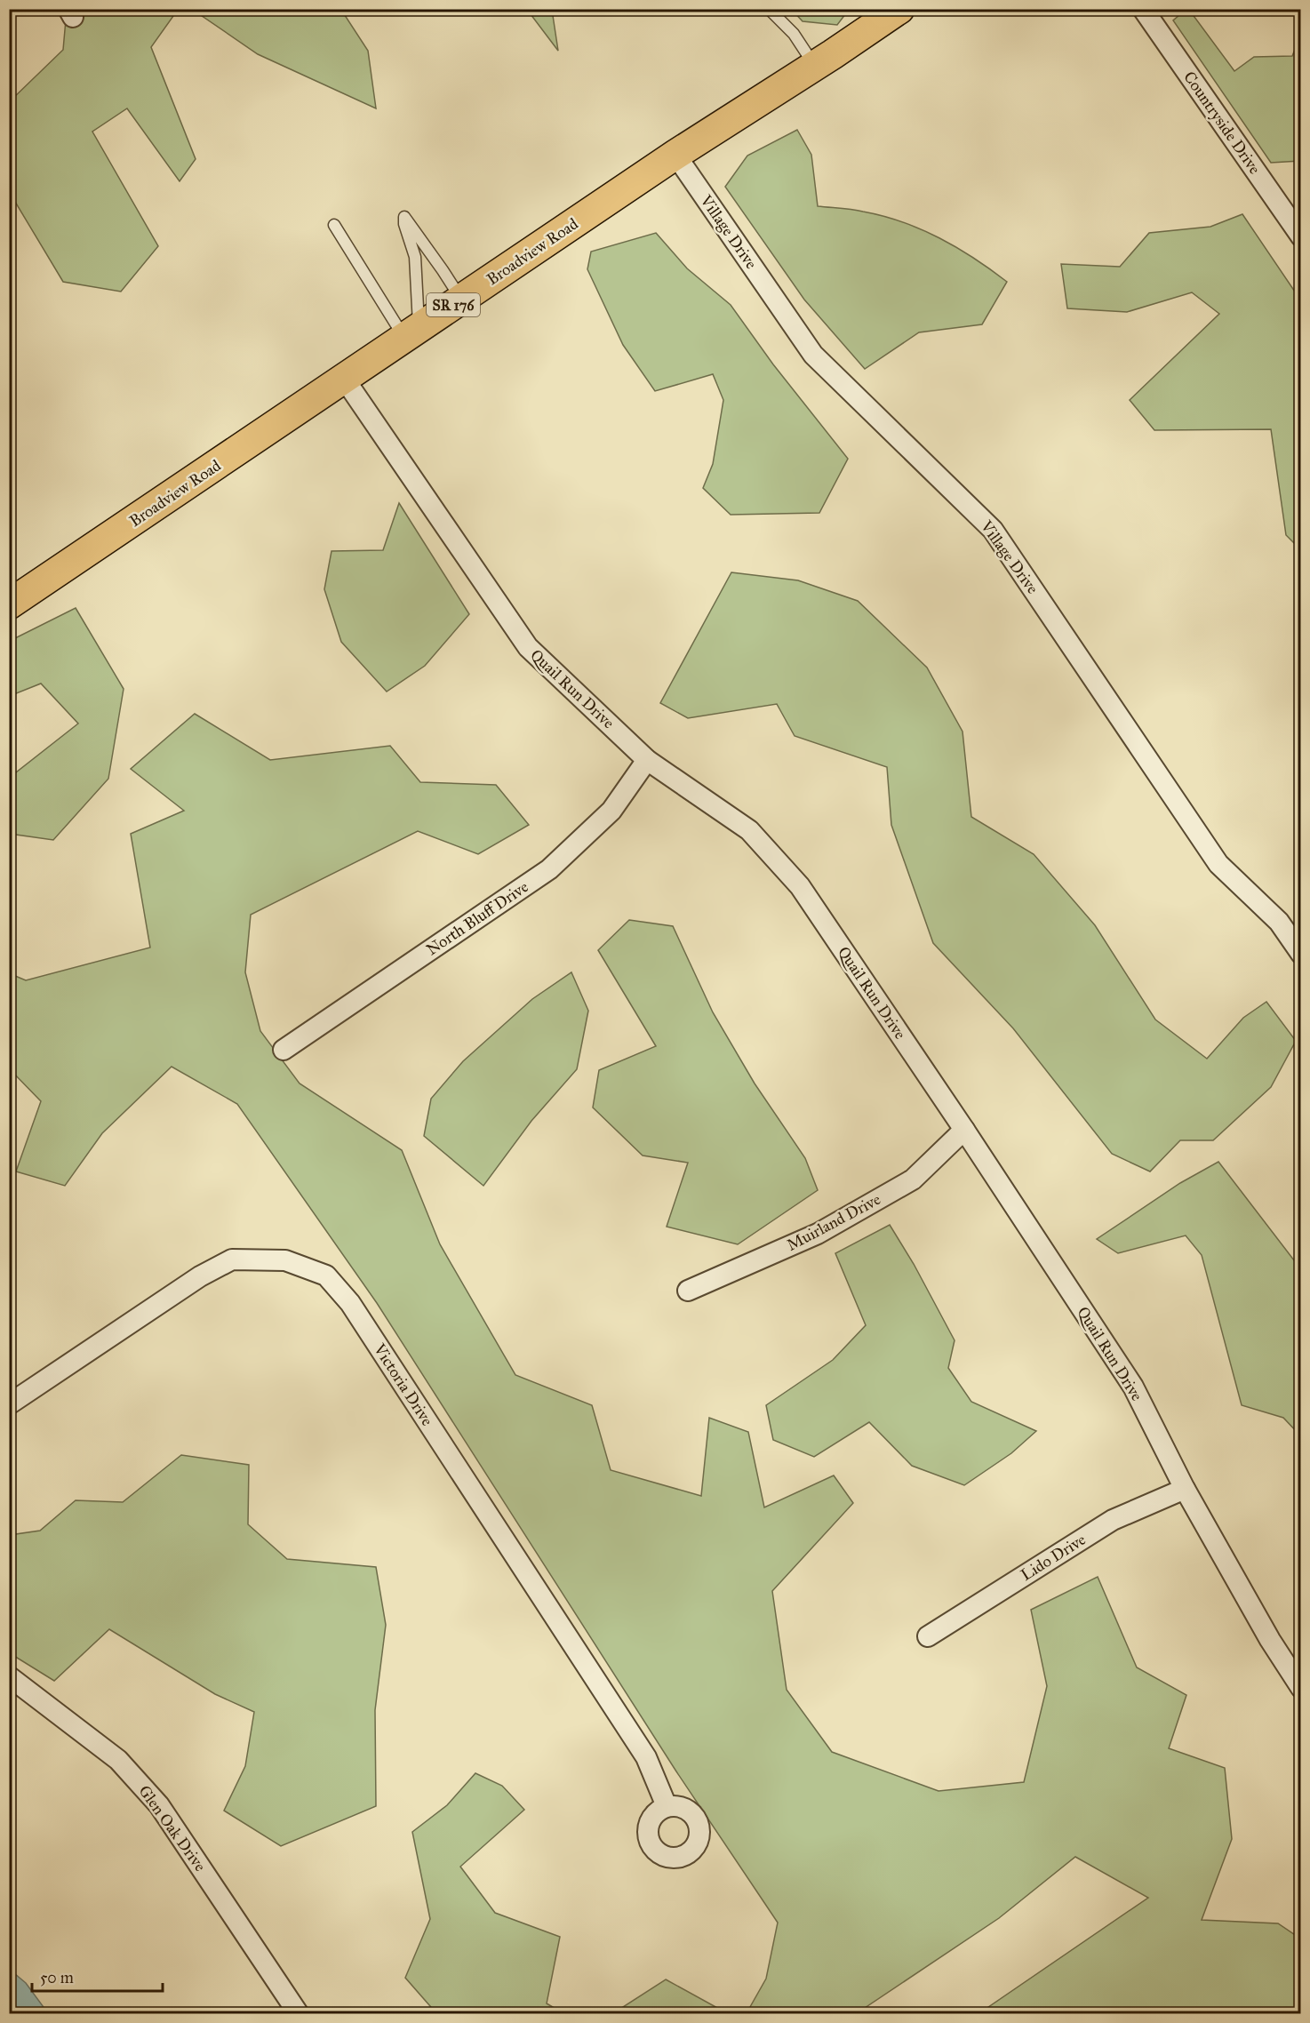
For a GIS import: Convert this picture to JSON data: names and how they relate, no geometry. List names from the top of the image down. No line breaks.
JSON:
{"streets":{"main road":["Broadview Road","SR 176"],"street":["Countryside Drive","Village Drive","Quail Run Drive","North Bluff Drive","Muirland Drive","Victoria Drive","Lido Drive","Glen Oak Drive"]},"crossings":[["Village Drive","Broadview Road"],["Broadview Road","Quail Run Drive"],["Quail Run Drive","North Bluff Drive"],["Quail Run Drive","Muirland Drive"],["Quail Run Drive","Lido Drive"]],"scale_bar":"50 m"}
